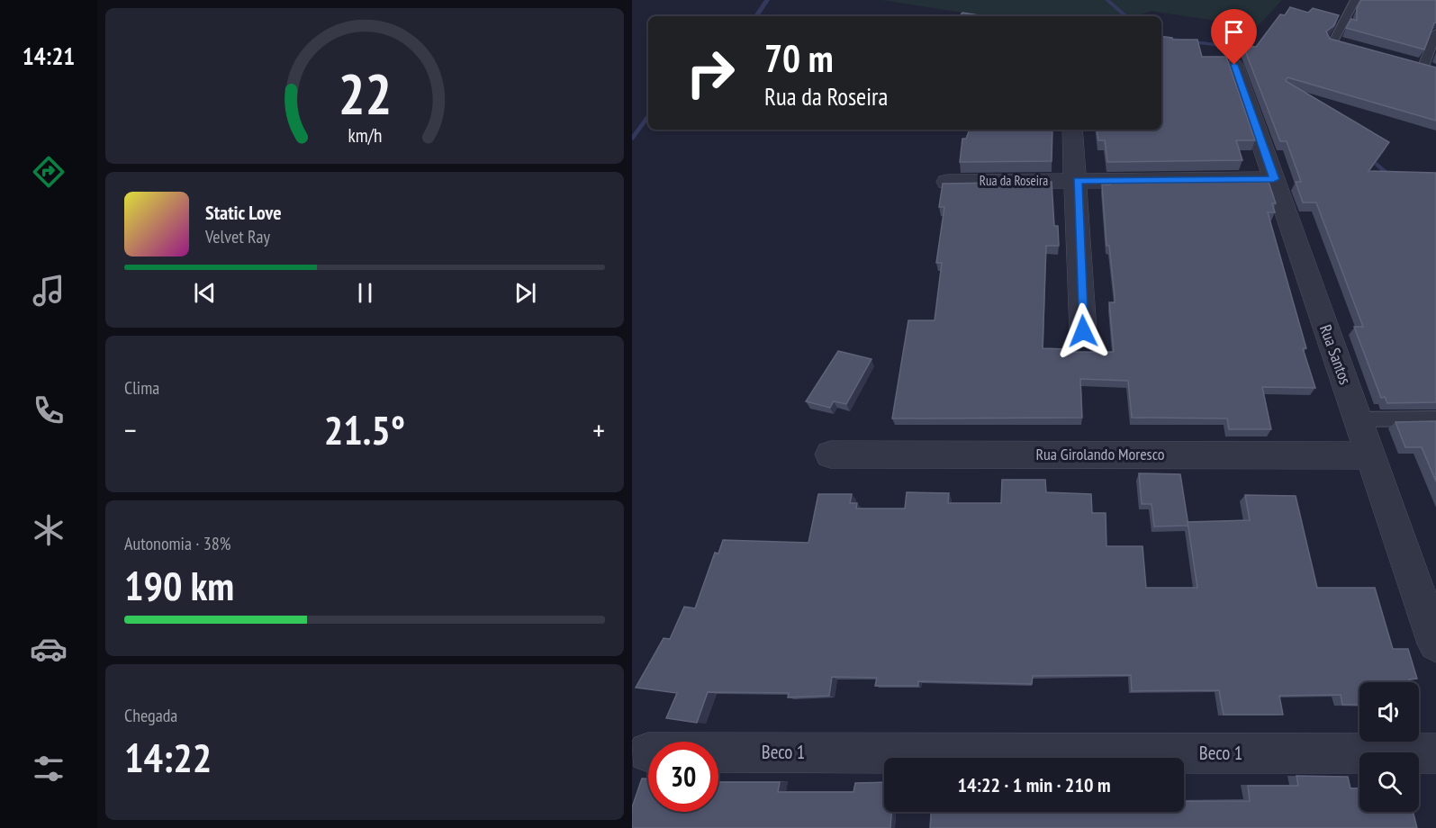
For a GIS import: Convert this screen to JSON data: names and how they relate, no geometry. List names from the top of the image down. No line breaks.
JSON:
{"streets":{"street":["Rua da Roseira","Rua Santos","Rua Girolando Moresco","Beco 1"]},"crossings":[["Rua da Roseira","Rua Santos"],["Rua Santos","Rua Girolando Moresco"]],"page":{"tabs":"14:21","turn":["70 m","Rua da Roseira"],"song":["Static Love","Velvet Ray"],"tile":["Clima",["Autonomia · 38%","190 km"],["Chegada","14:22"]],"heat":["−","21.5°","+"],"limit":"30","trip":"14:22 · 1 min · 210 m","gauge":["22","km/h"]}}
